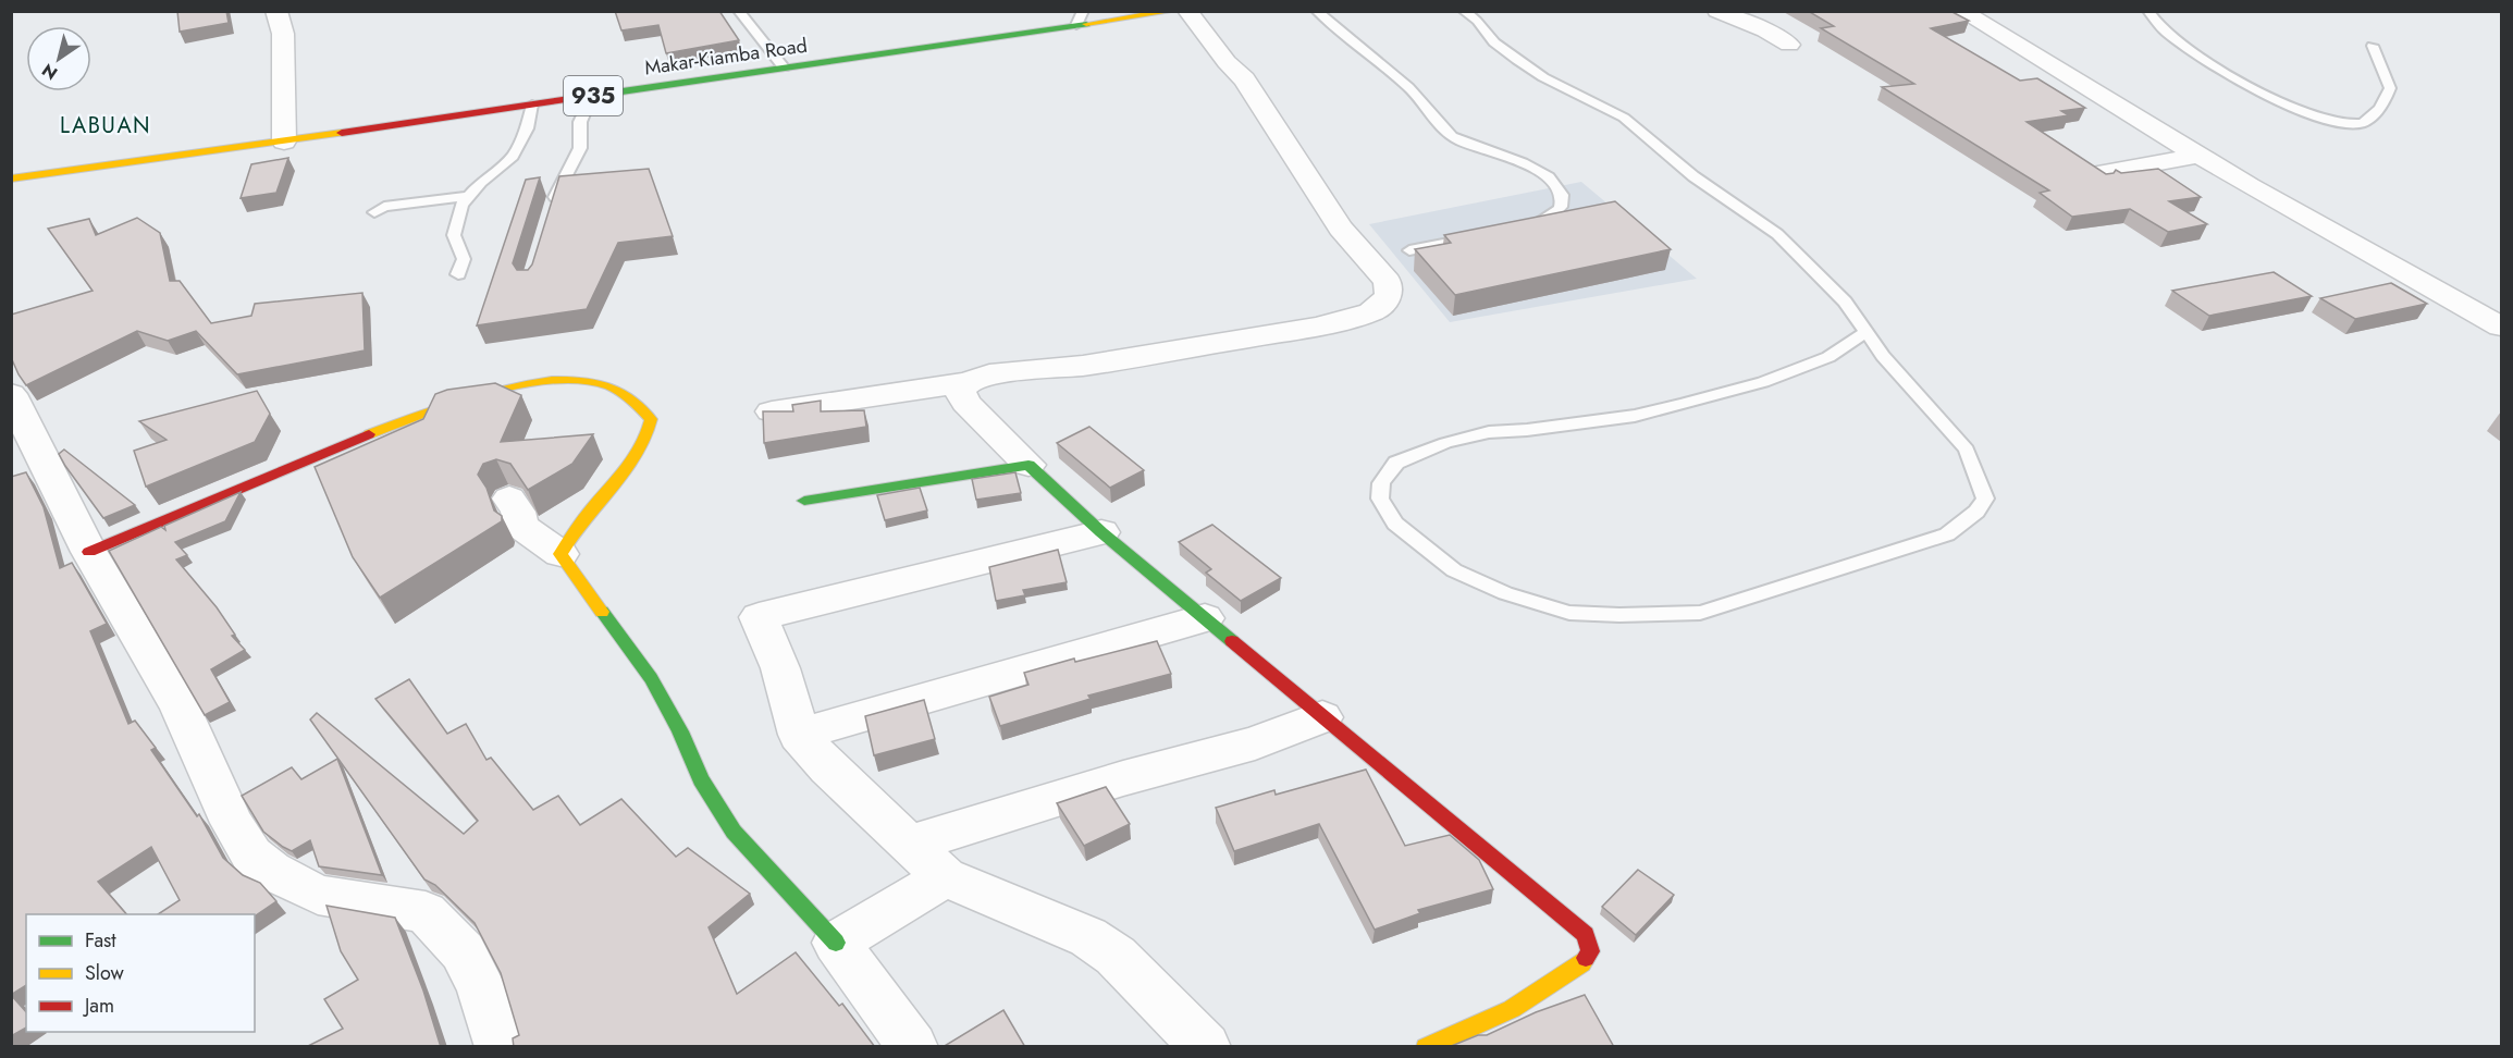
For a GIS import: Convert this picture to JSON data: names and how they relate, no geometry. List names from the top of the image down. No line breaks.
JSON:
{"streets":{"street":["Makar-Kiamba Road","935"]},"districts":["LABUAN"],"legend":["Fast","Slow","Jam"],"north":"bottom left"}
